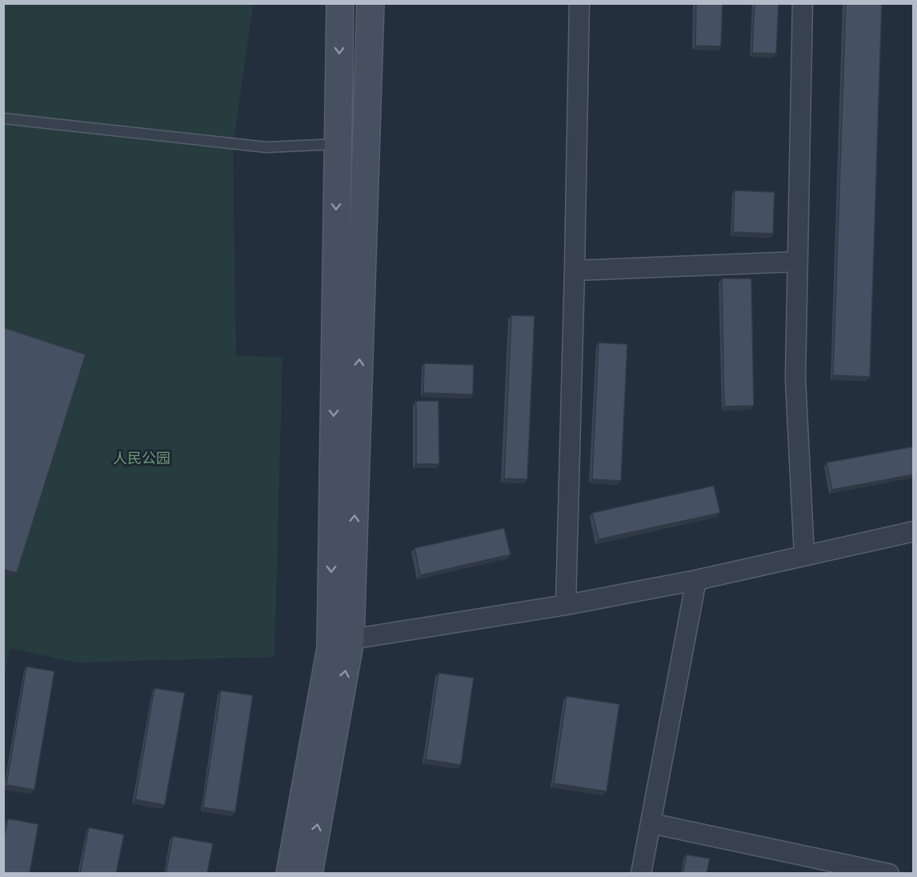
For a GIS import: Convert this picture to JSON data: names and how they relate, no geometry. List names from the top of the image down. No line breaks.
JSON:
{"parks":["人民公园"]}
